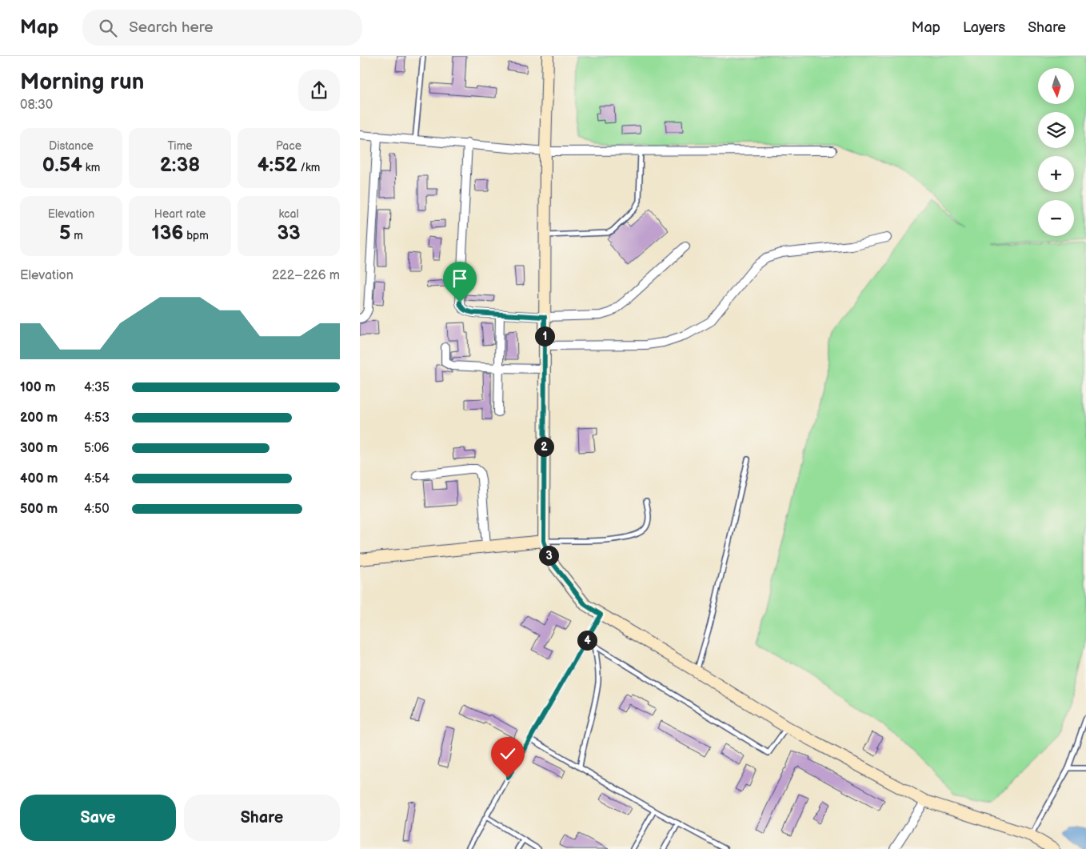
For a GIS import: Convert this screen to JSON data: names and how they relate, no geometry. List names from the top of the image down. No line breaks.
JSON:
{"north":"bottom","page":{"header":"Map","search":"Search here","nav":["Map","Layers","Share"],"heading":["Morning run","08:30"],"map_buttons":["+","−"],"stats":[["Distance","0.54 km"],["Time","2:38"],["Pace","4:52 /km"],["Elevation","5 m"],["Heart rate","136 bpm"],["kcal","33"]],"chart":["Elevation","222–226 m"],"pins":["1","2","3","4"],"list":[{"name":"100 m","note":"4:35"},{"name":"200 m","note":"4:53"},{"name":"300 m","note":"5:06"},{"name":"400 m","note":"4:54"},{"name":"500 m","note":"4:50"}],"buttons":["Save","Share"]}}
